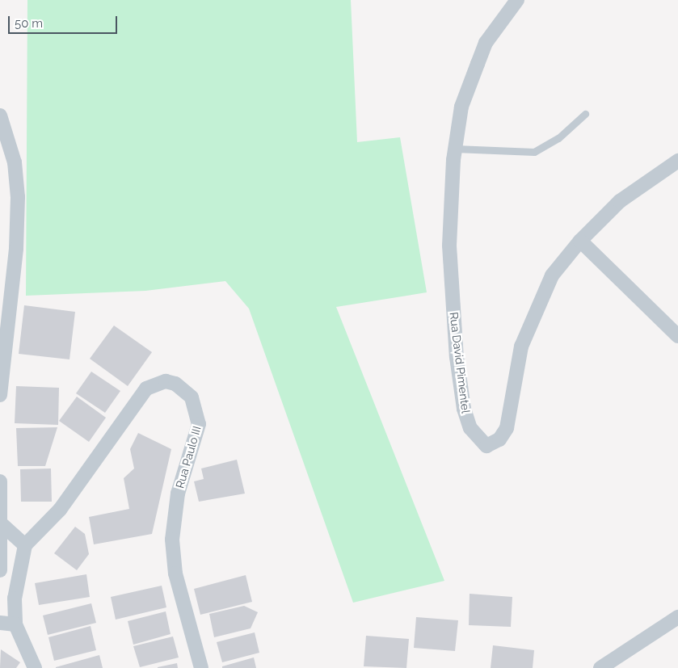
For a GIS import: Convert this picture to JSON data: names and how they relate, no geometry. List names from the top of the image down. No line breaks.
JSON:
{"streets":{"street":["Rua David Pimentel","Rua Paulo III"]},"scale_bar":"50 m"}
